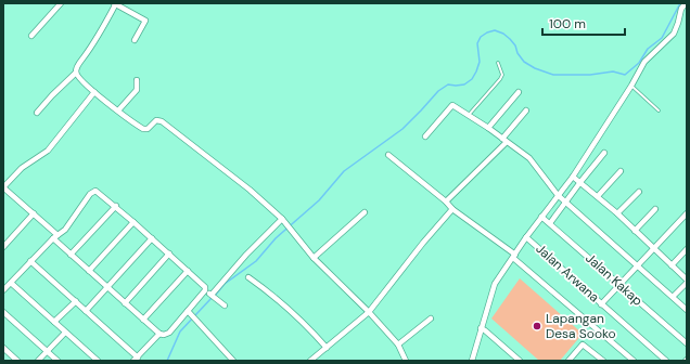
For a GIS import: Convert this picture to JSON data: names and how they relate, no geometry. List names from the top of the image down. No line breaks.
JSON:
{"streets":{"street":["Jalan Arwana","Jalan Kakap"]},"places":["Lapangan Desa Sooko"],"scale_bar":"100 m"}
